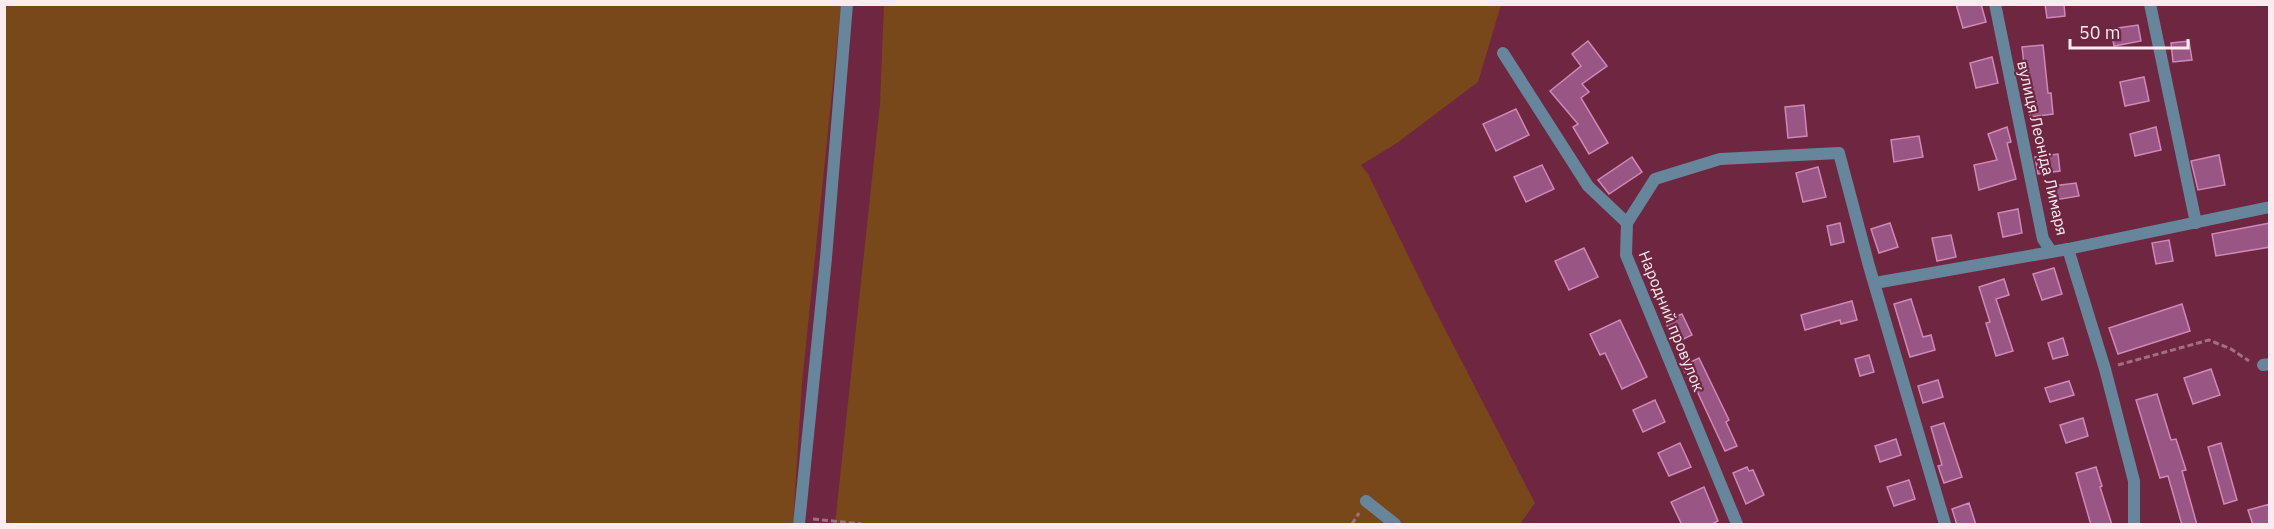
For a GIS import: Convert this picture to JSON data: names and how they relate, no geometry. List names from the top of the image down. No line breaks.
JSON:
{"streets":{"street":["вулиця Леоніда Лимаря","Народний провулок"]},"scale_bar":"50 m"}
